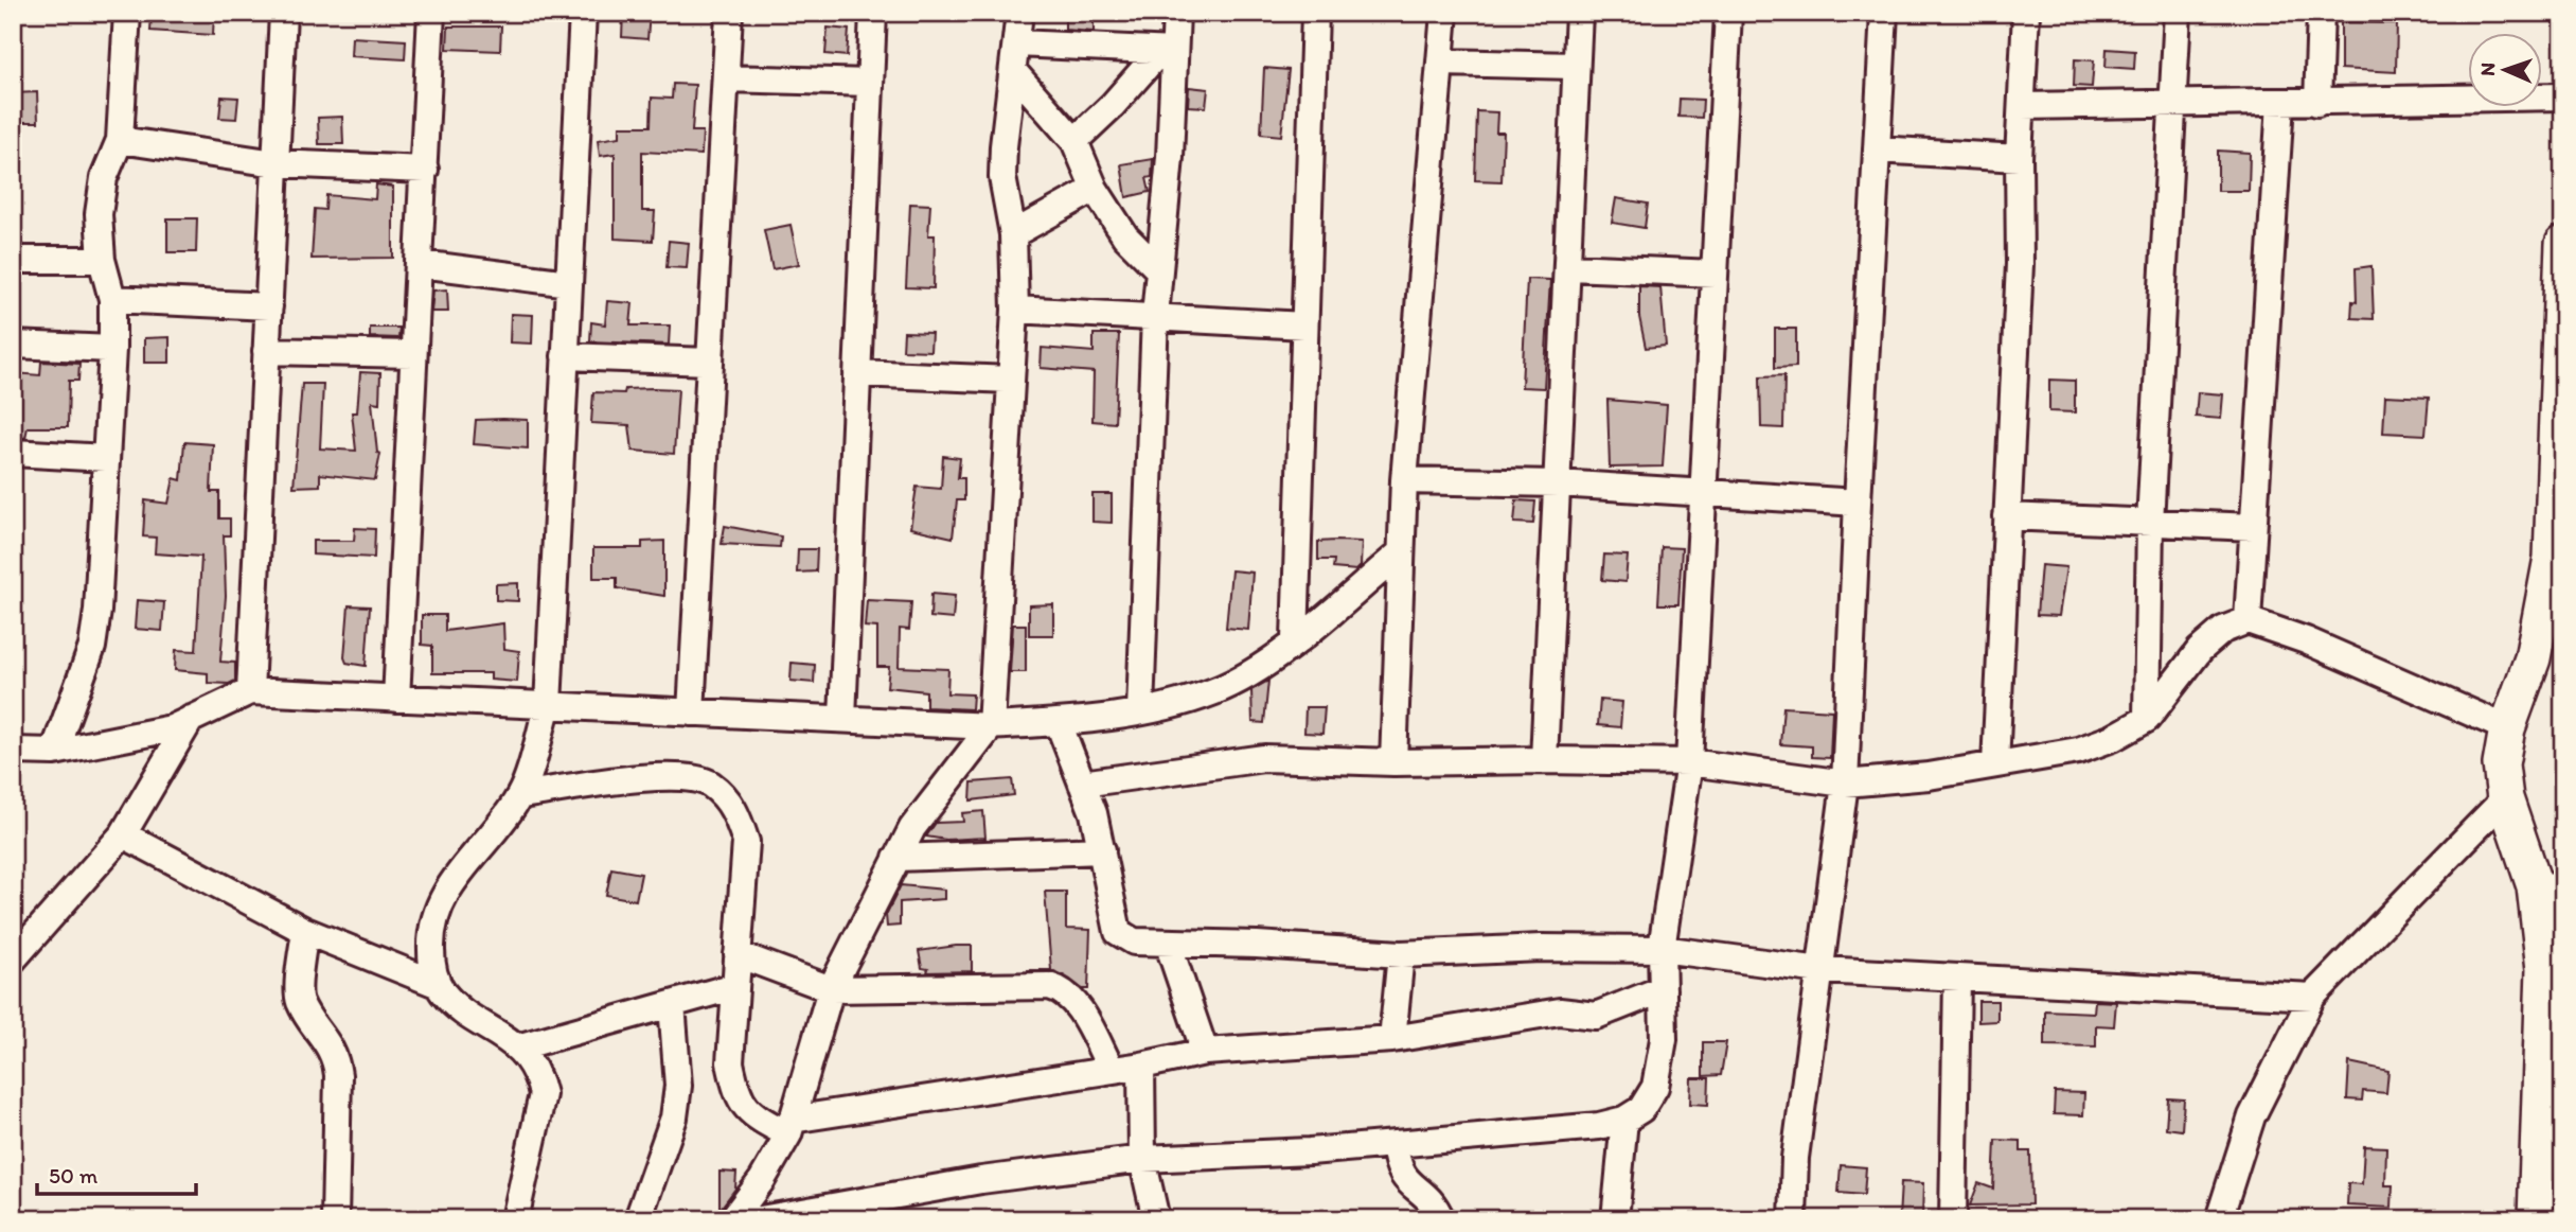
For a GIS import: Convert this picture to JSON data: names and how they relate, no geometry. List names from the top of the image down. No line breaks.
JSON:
{"scale_bar":"50 m","north":"left"}
